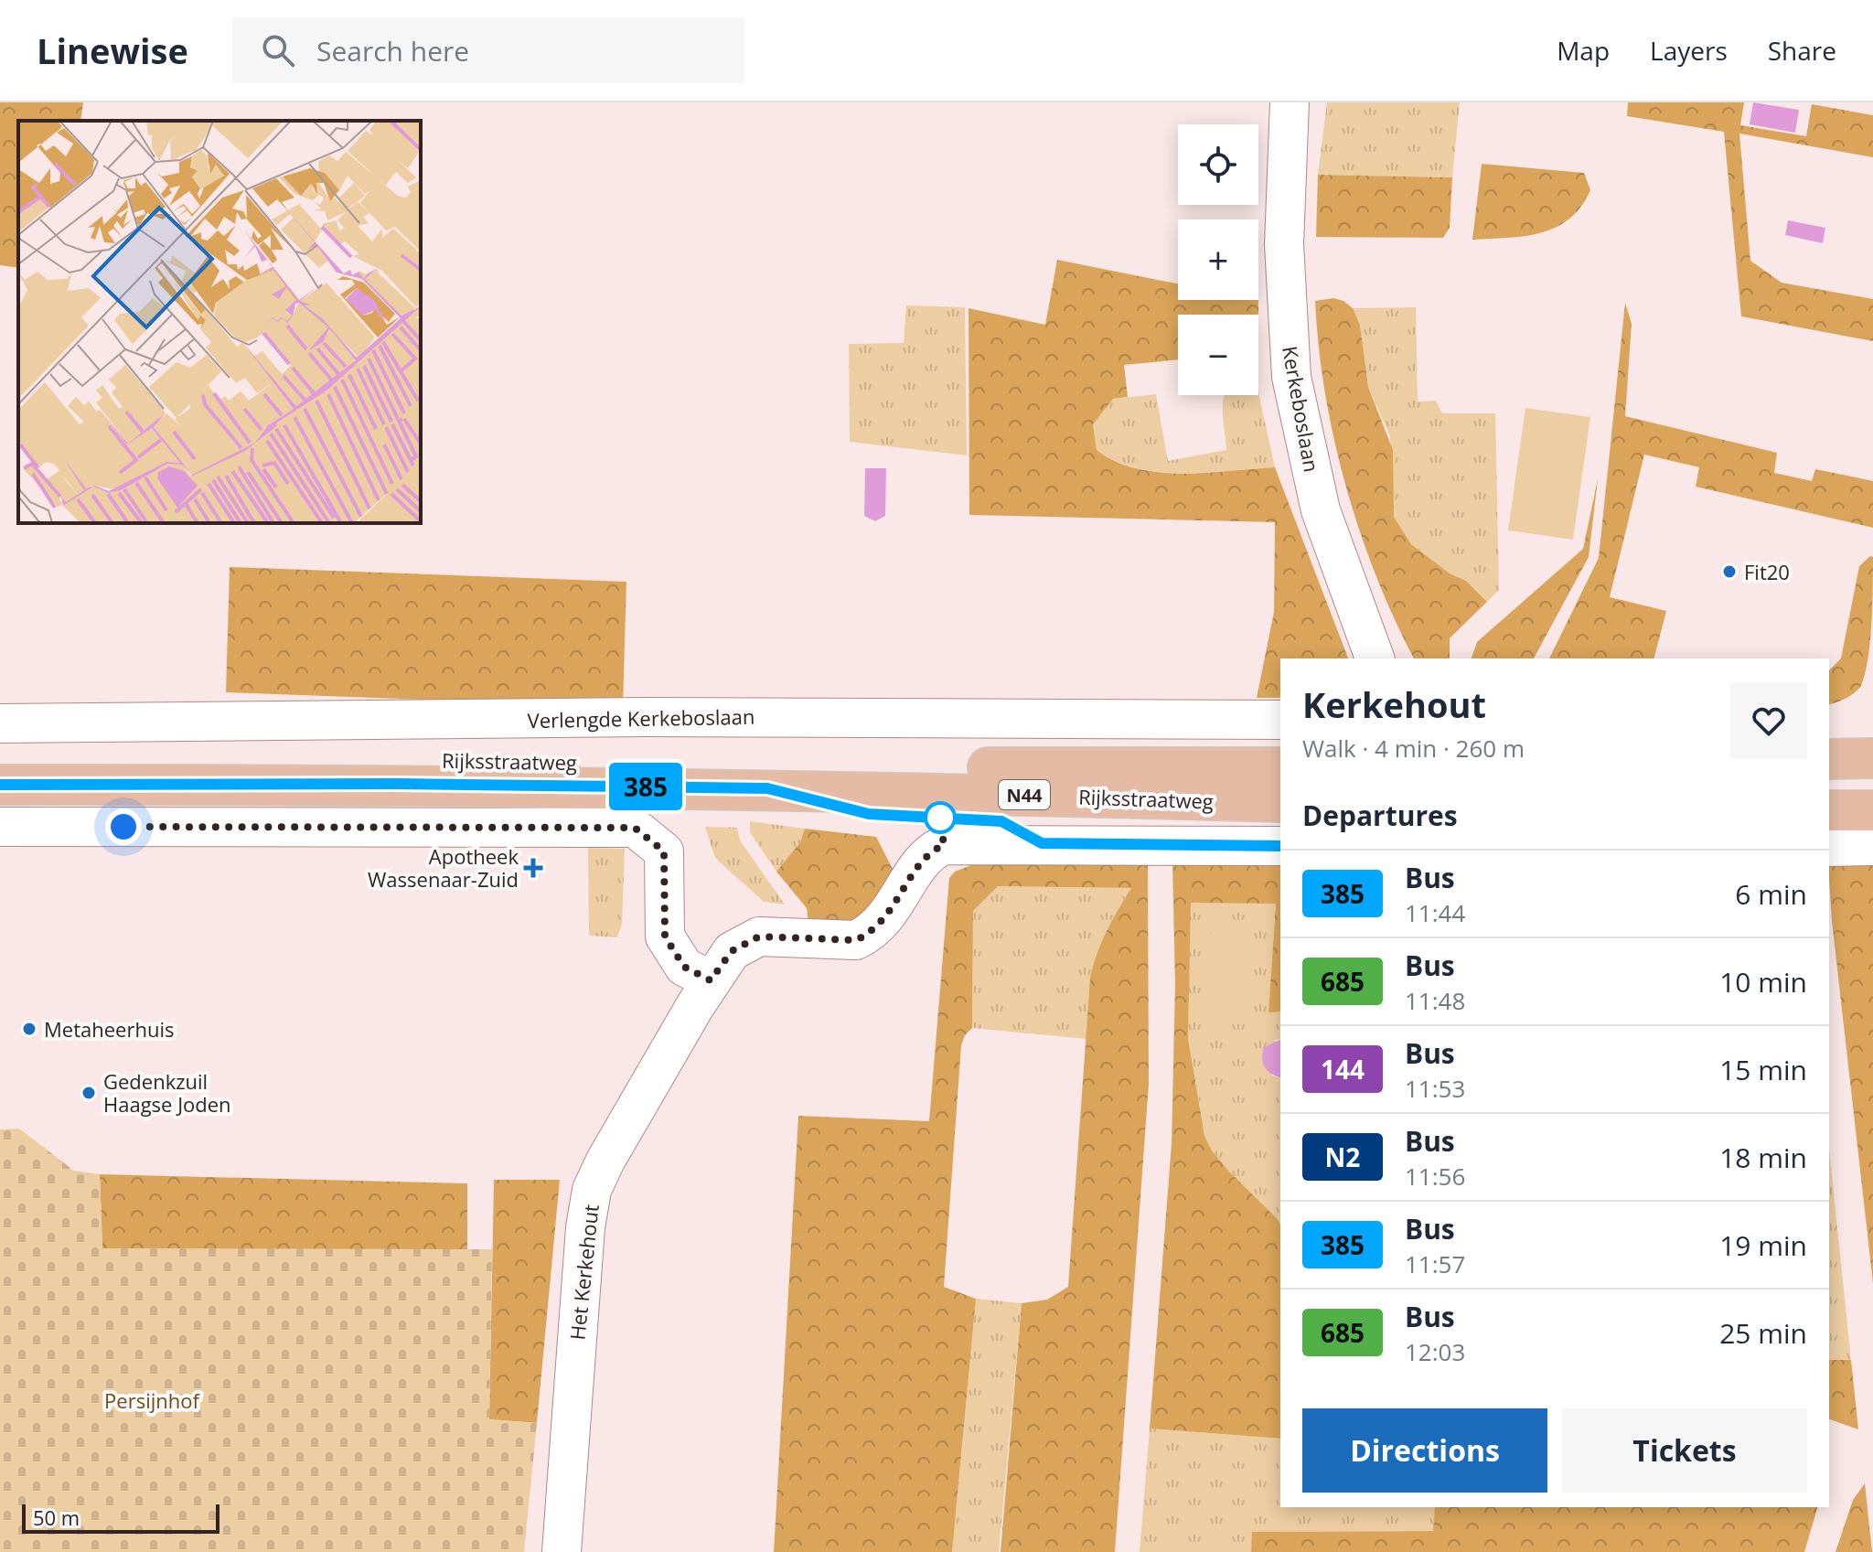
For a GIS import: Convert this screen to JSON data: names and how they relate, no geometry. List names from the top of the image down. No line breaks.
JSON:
{"streets":{"main road":["Rijksstraatweg","N44"],"street":["Kerkeboslaan","Verlengde Kerkeboslaan","Het Kerkehout"]},"parks":["Persijnhof"],"places":{"other":["Fit20","Metaheerhuis","Gedenkzuil Haagse Joden"],"health":["Apotheek Wassenaar-Zuid"]},"lines":["bus line 385"],"scale_bar":"50 m","page":{"header":"Linewise","search":"Search here","nav":["Map","Layers","Share"],"on_map":"385","map_buttons":["+","−"],"heading":[["Kerkehout","Walk · 4 min · 260 m"],"Departures"],"list":[{"mark":"385","name":"Bus","note":"11:44","value":"6 min"},{"mark":"685","name":"Bus","note":"11:48","value":"10 min"},{"mark":"144","name":"Bus","note":"11:53","value":"15 min"},{"mark":"N2","name":"Bus","note":"11:56","value":"18 min"},{"mark":"385","name":"Bus","note":"11:57","value":"19 min"},{"mark":"685","name":"Bus","note":"12:03","value":"25 min"}],"buttons":["Directions","Tickets"],"scale":"50 m"}}
